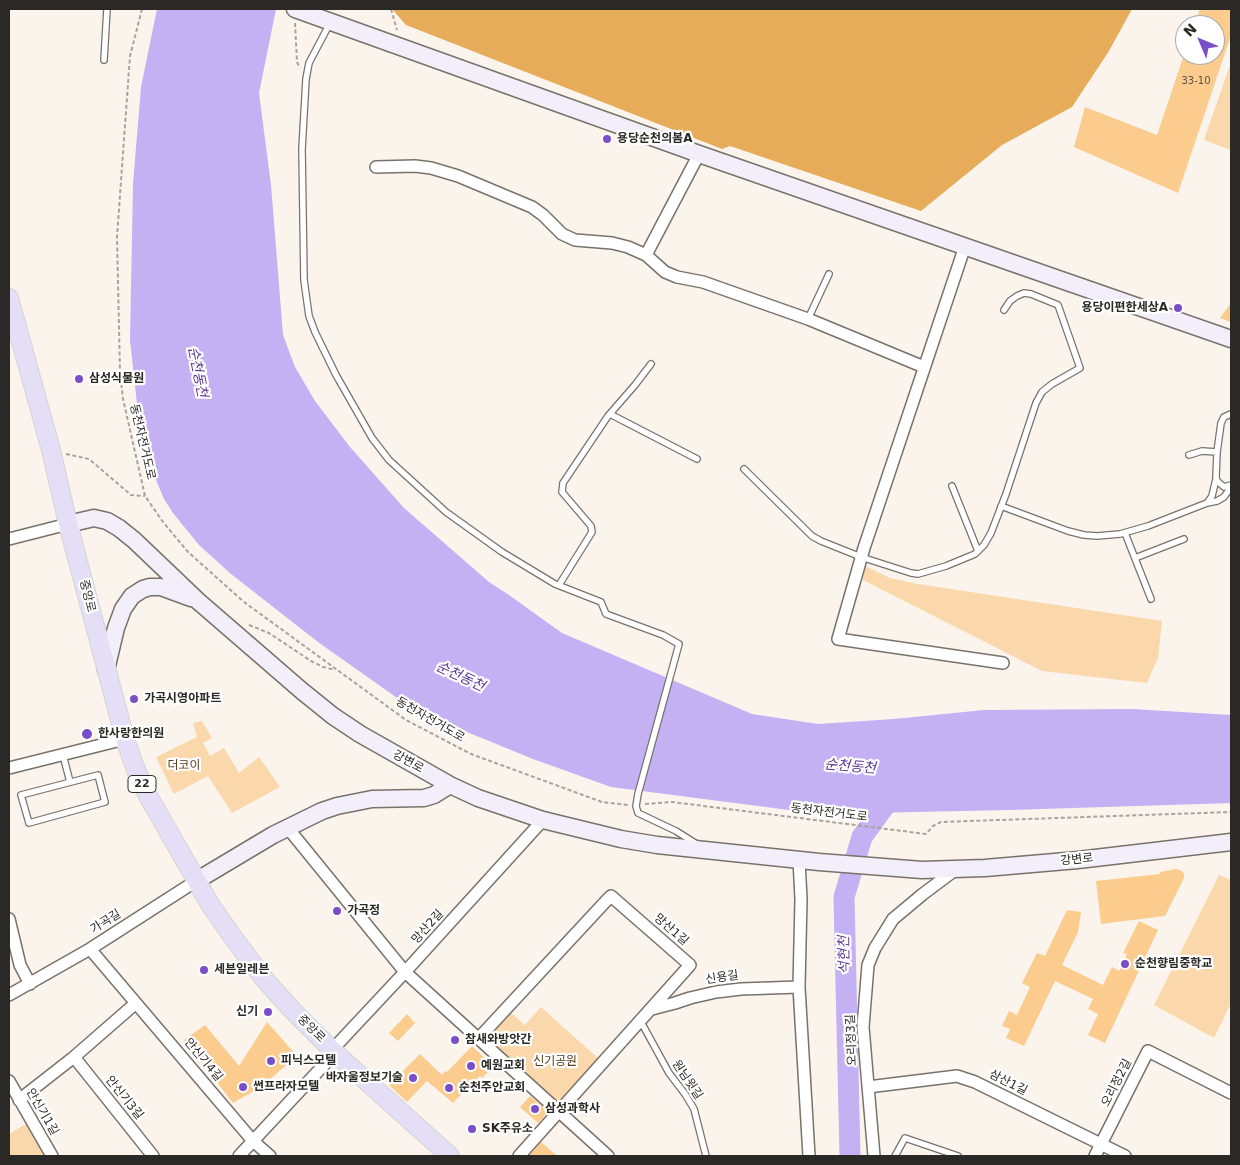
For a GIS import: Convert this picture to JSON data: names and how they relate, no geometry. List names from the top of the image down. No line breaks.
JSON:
{"streets":{"main road":["중앙로","강변로","22"],"street":["가곡길","망산2길","망산1길","신용길","오리정3길","안신기4길","삼산1길","오리정2길","안신기3길","안신기1길"],"lane":["원님윗길"],"path":["동천자전거도로"]},"crossings":[["중앙로","강변로"],["중앙로","가곡길"],["중앙로","망산2길"],["강변로","망산2길"],["강변로","오리정3길"],["가곡길","안신기4길"],["망산1길","신용길"],["망산1길","원님윗길"],["오리정3길","삼산1길"],["삼산1길","오리정2길"]],"water":["순천동천","석현천"],"parks":["더코이","신기공원"],"places":["용당순천의봄A","용당이편한세상A","삼성식물원","가곡시영아파트","한사랑한의원","가곡정","순천향림중학교","세븐일레븐","신기","참새와방앗간","피닉스모텔","예원교회","바자울정보기술","썬프라자모텔","순천주안교회","삼성과학사","SK주유소"],"house_numbers":["33-10"],"north":"top left"}
